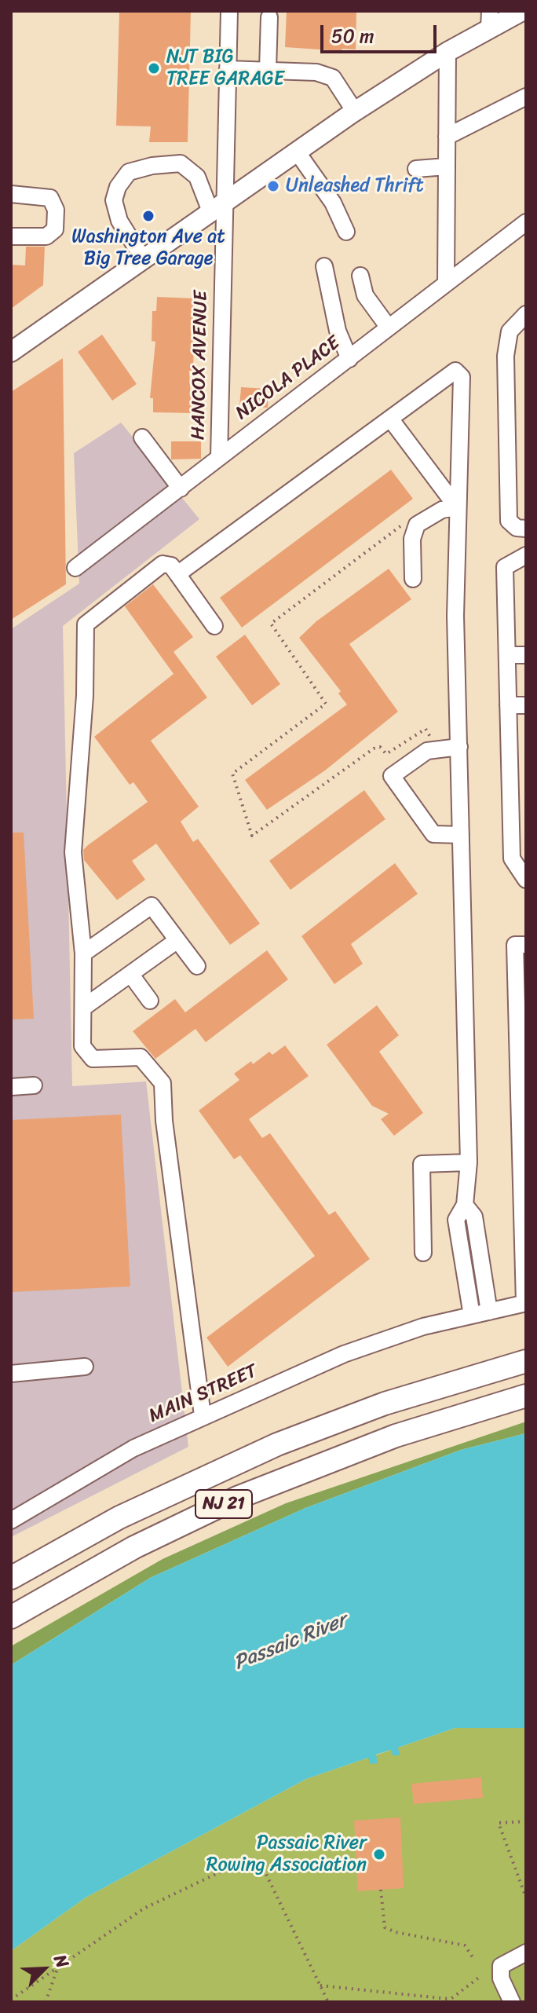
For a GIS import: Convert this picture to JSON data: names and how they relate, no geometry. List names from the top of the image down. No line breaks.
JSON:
{"streets":{"highway":["NJ 21"],"street":["HANCOX AVENUE","NICOLA PLACE","MAIN STREET"]},"crossings":[["HANCOX AVENUE","NICOLA PLACE"]],"water":["Passaic River"],"places":["NJT BIG TREE GARAGE","Unleashed Thrift","Washington Ave at Big Tree Garage","Passaic River Rowing Association"],"scale_bar":"50 m","north":"top right"}
